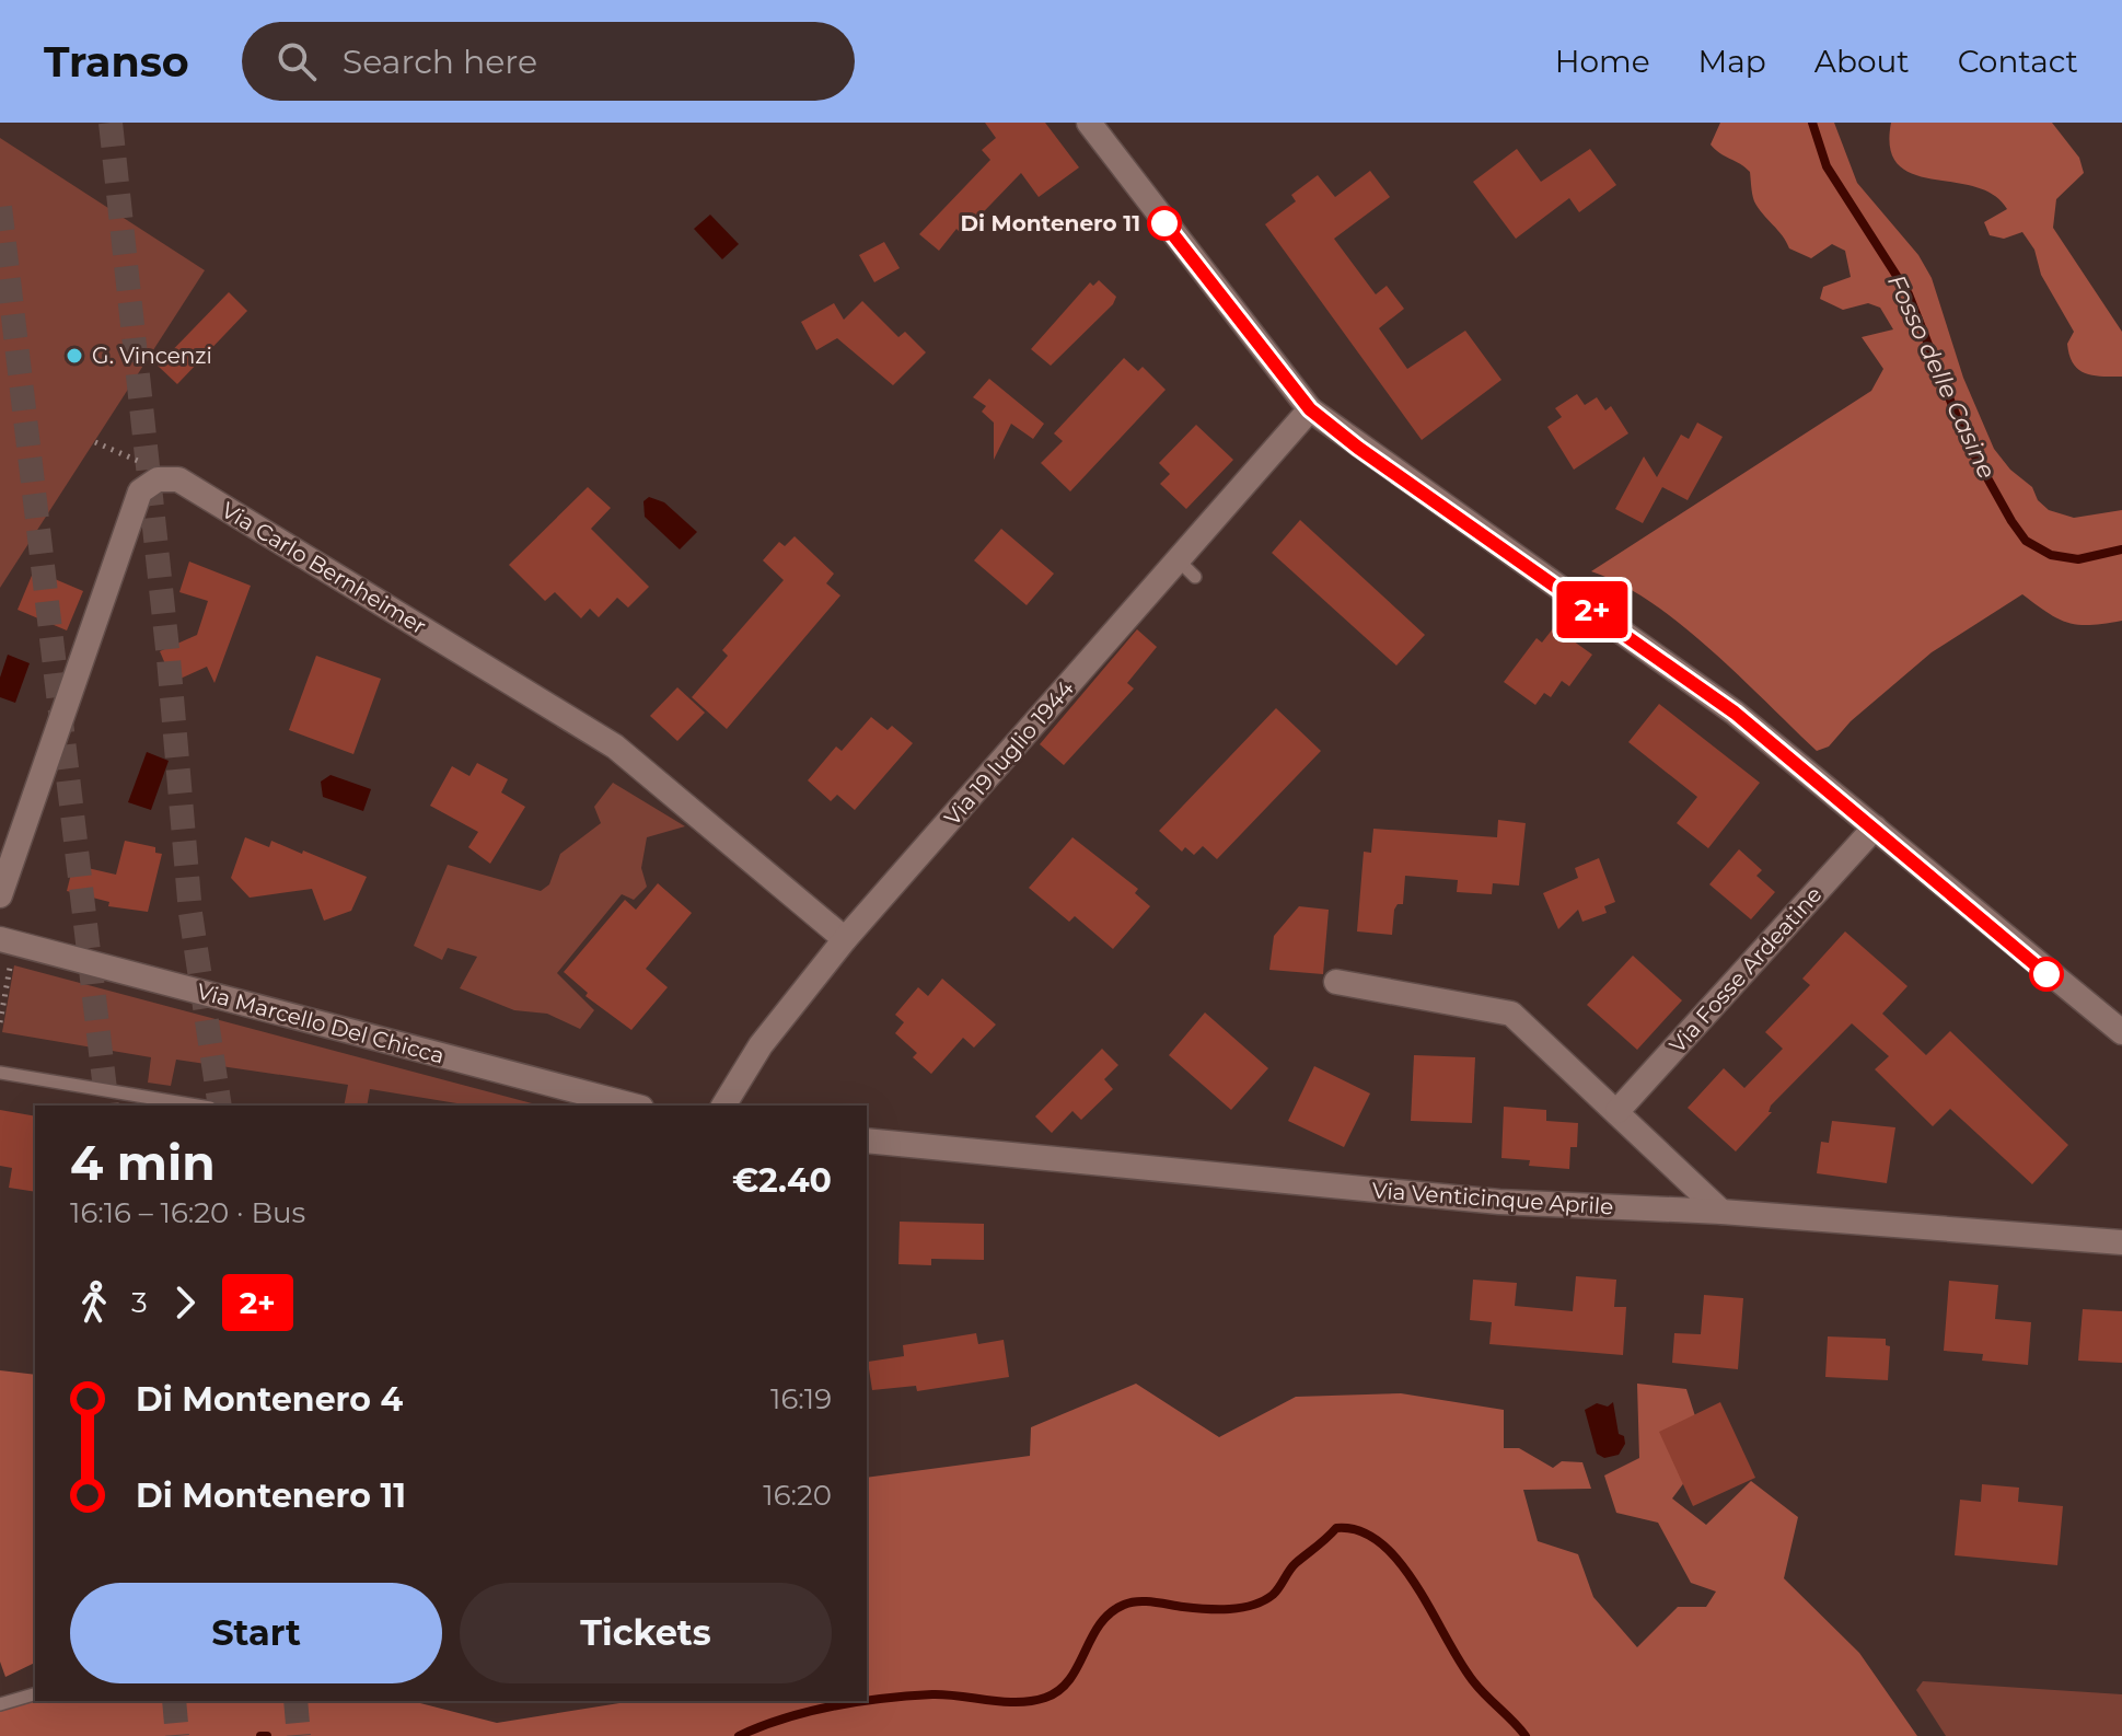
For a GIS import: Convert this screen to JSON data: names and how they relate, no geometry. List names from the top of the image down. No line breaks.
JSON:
{"streets":{"street":["Via Carlo Bernheimer","Via 19 luglio 1944","Via Fosse Ardeatine","Via Marcello Del Chicca","Via Venticinque Aprile"]},"crossings":[["Via Carlo Bernheimer","Via 19 luglio 1944"]],"water":["Fosso delle Casine"],"places":["Di Montenero 11","G. Vincenzi"],"lines":["bus line 2+"],"page":{"header":"Transo","search":"Search here","nav":["Home","Map","About","Contact"],"on_map":"2+","heading":["4 min","16:16 – 16:20 · Bus","€2.40"],"legs":["3","2+"],"list":[{"name":"Di Montenero 4","value":"16:19"},{"name":"Di Montenero 11","value":"16:20"}],"buttons":["Start","Tickets"]}}
